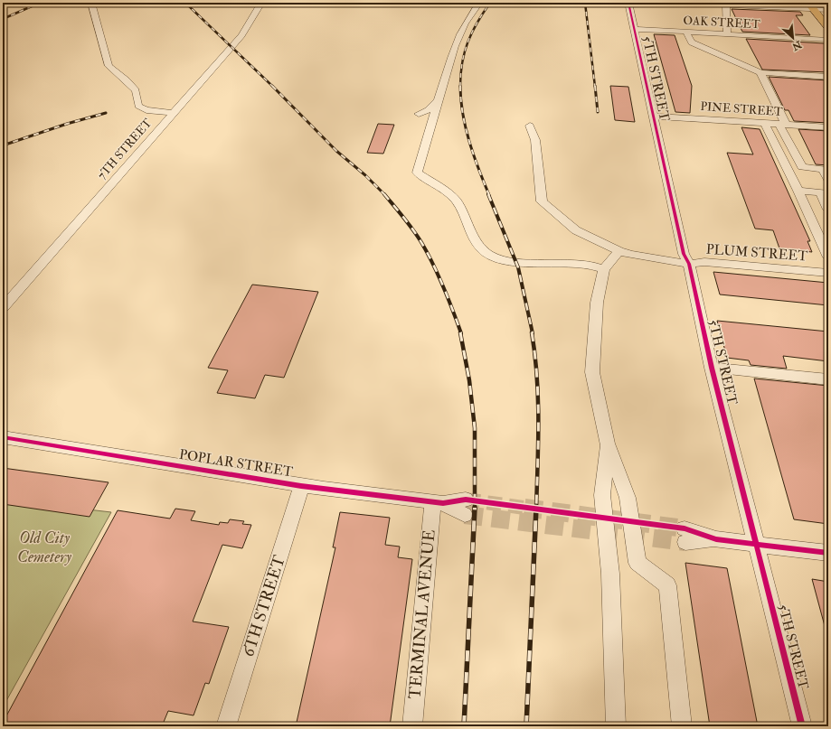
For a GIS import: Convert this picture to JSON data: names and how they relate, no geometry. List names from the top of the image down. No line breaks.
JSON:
{"streets":{"street":["OAK STREET","5TH STREET","PINE STREET","7TH STREET","PLUM STREET","POPLAR STREET","6TH STREET","TERMINAL AVENUE"]},"crossings":[["OAK STREET","5TH STREET"],["5TH STREET","PINE STREET"],["5TH STREET","PLUM STREET"],["POPLAR STREET","6TH STREET"],["POPLAR STREET","TERMINAL AVENUE"]],"parks":["Old City Cemetery"],"north":"bottom right"}
